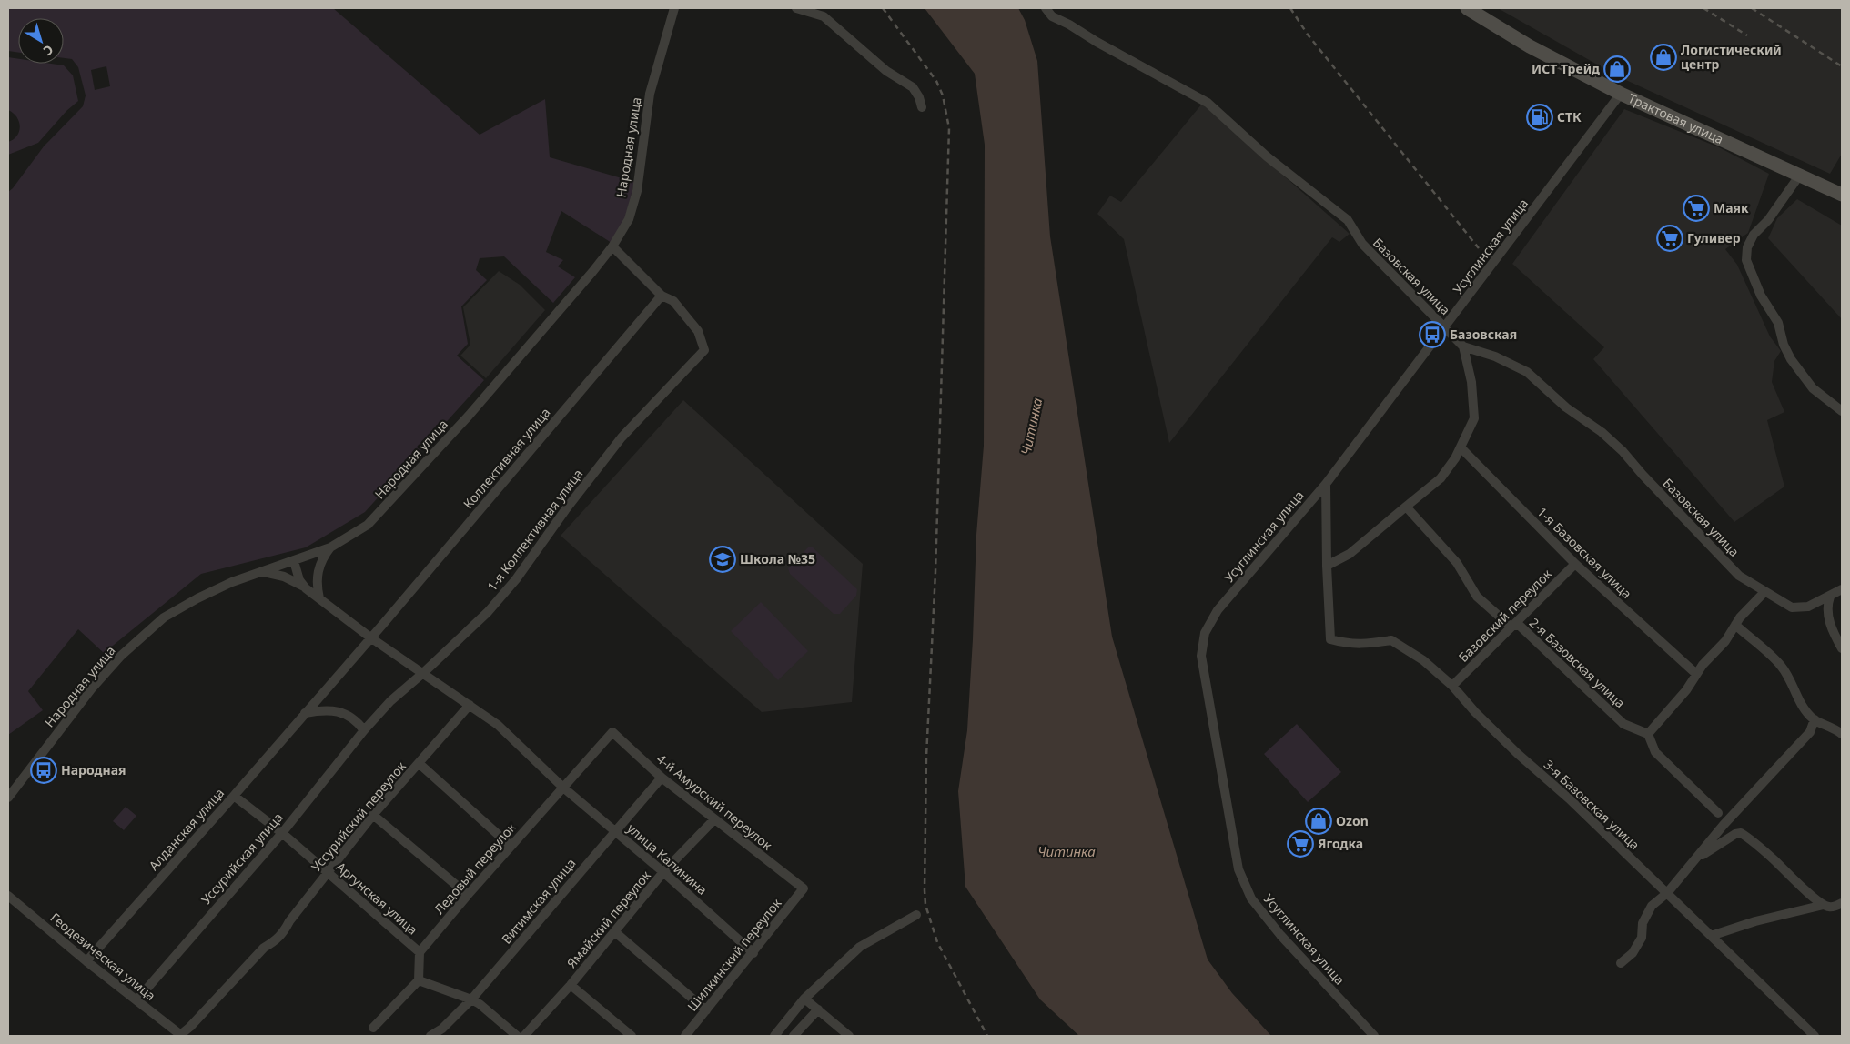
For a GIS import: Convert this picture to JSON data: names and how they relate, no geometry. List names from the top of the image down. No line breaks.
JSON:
{"streets":{"main road":["Трактовая улица"],"street":["Народная улица","Усуглинская улица","Базовская улица","Коллективная улица","1-я Коллективная улица","1-я Базовская улица","Базовский переулок","2-я Базовская улица","4-й Амурский переулок","3-я Базовская улица","Уссурийский переулок","Алданская улица","Уссурийская улица","улица Калинина","Ледовый переулок","Аргунская улица","Витимская улица","Ямайский переулок","Шилкинский переулок","Геодезическая улица"]},"crossings":[["Трактовая улица","Усуглинская улица"],["Усуглинская улица","Базовская улица"],["Коллективная улица","1-я Коллективная улица"],["Коллективная улица","Алданская улица"],["1-я Коллективная улица","Уссурийская улица"],["1-я Базовская улица","Базовский переулок"],["Базовский переулок","2-я Базовская улица"],["Базовский переулок","3-я Базовская улица"],["4-й Амурский переулок","Ледовый переулок"],["4-й Амурский переулок","Витимская улица"],["4-й Амурский переулок","Ямайский переулок"],["4-й Амурский переулок","Шилкинский переулок"],["Уссурийский переулок","Аргунская улица"],["Уссурийский переулок","Геодезическая улица"],["Алданская улица","Аргунская улица"],["Алданская улица","Геодезическая улица"],["Уссурийская улица","Аргунская улица"],["Уссурийская улица","Геодезическая улица"],["улица Калинина","Ледовый переулок"],["улица Калинина","Витимская улица"],["улица Калинина","Ямайский переулок"],["улица Калинина","Шилкинский переулок"],["Ледовый переулок","Аргунская улица"]],"water":["Читинка"],"places":{"shop":["Логистический центр","ИСТ Трейд","Ozon"],"fuel station":["СТК"],"supermarket":["Маяк","Гуливер","Ягодка"],"bus stop":["Базовская","Народная"],"school or university":["Школа №35"]},"north":"bottom right"}
